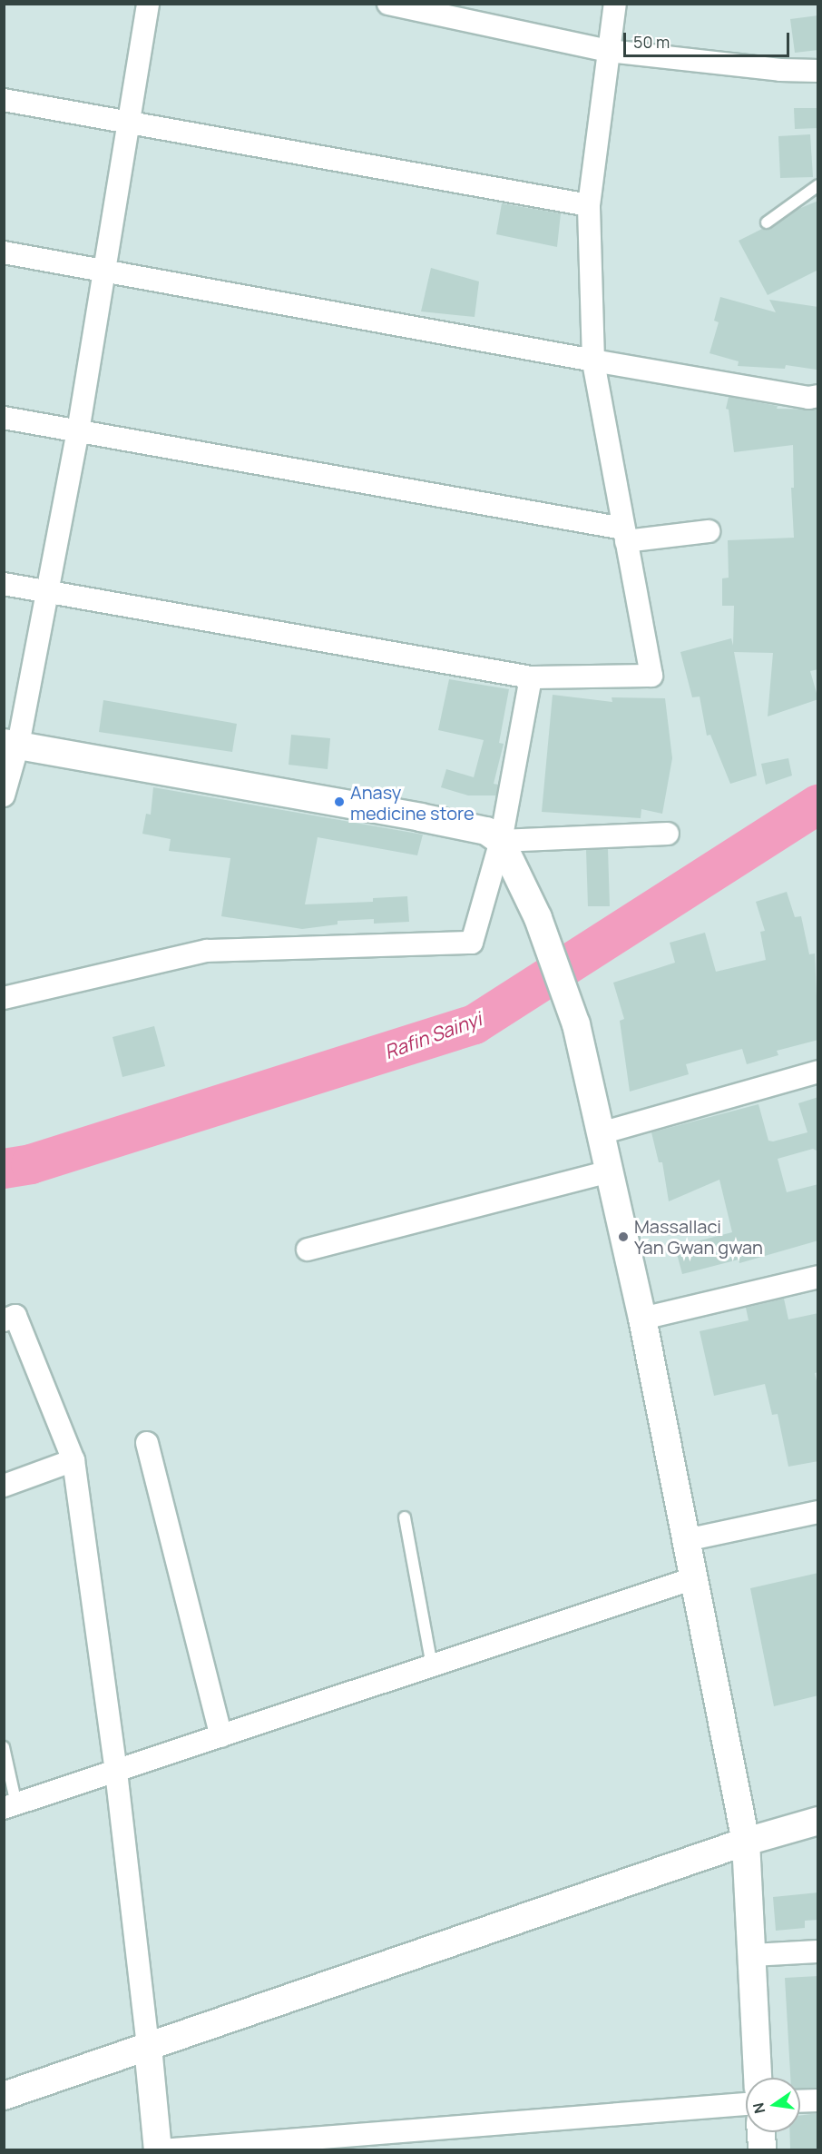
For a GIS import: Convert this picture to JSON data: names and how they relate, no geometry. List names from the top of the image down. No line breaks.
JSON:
{"water":["Rafin Sainyi"],"places":["Anasy medicine store","Massallaci Yan Gwan gwan"],"scale_bar":"50 m","north":"left"}
